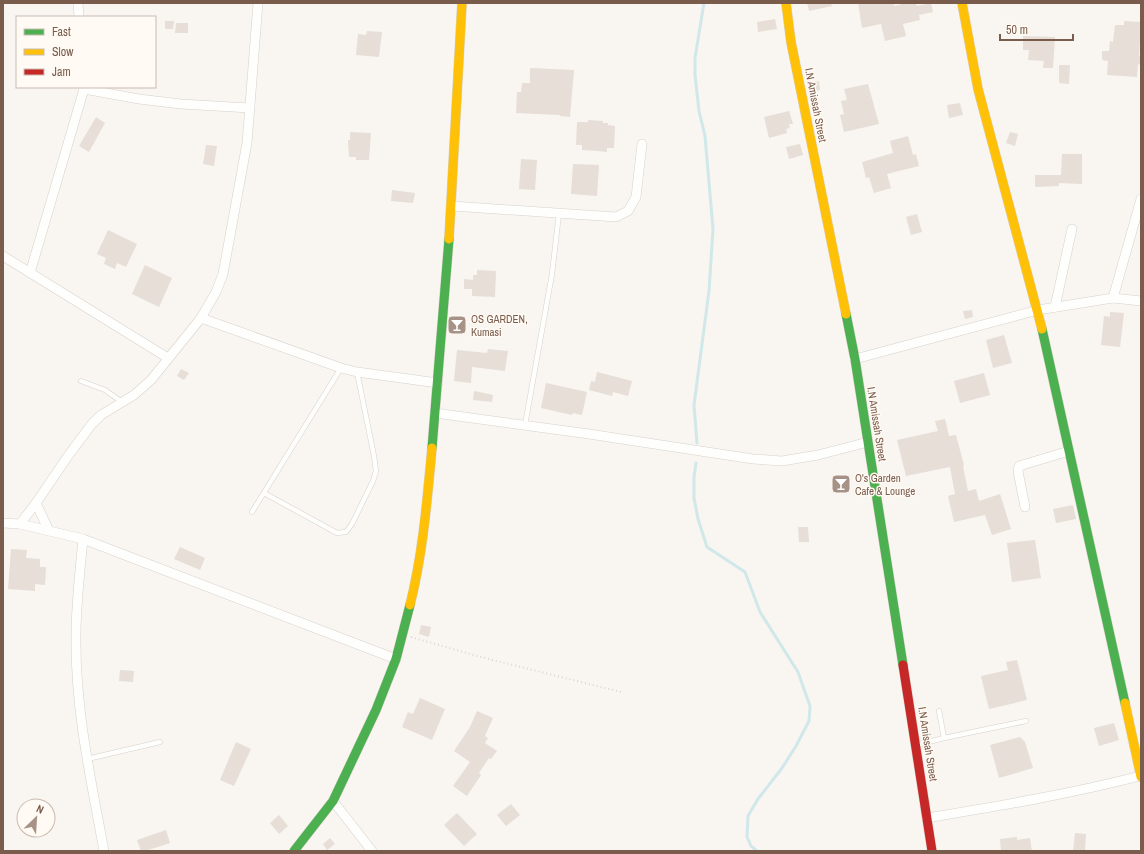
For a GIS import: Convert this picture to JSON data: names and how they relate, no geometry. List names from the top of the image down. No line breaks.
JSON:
{"streets":{"street":["I.N Amissah Street"]},"places":{"bar":["OS GARDEN, Kumasi","O's Garden Cafe & Lounge"]},"legend":["Fast","Slow","Jam"],"scale_bar":"50 m","north":"top right"}
